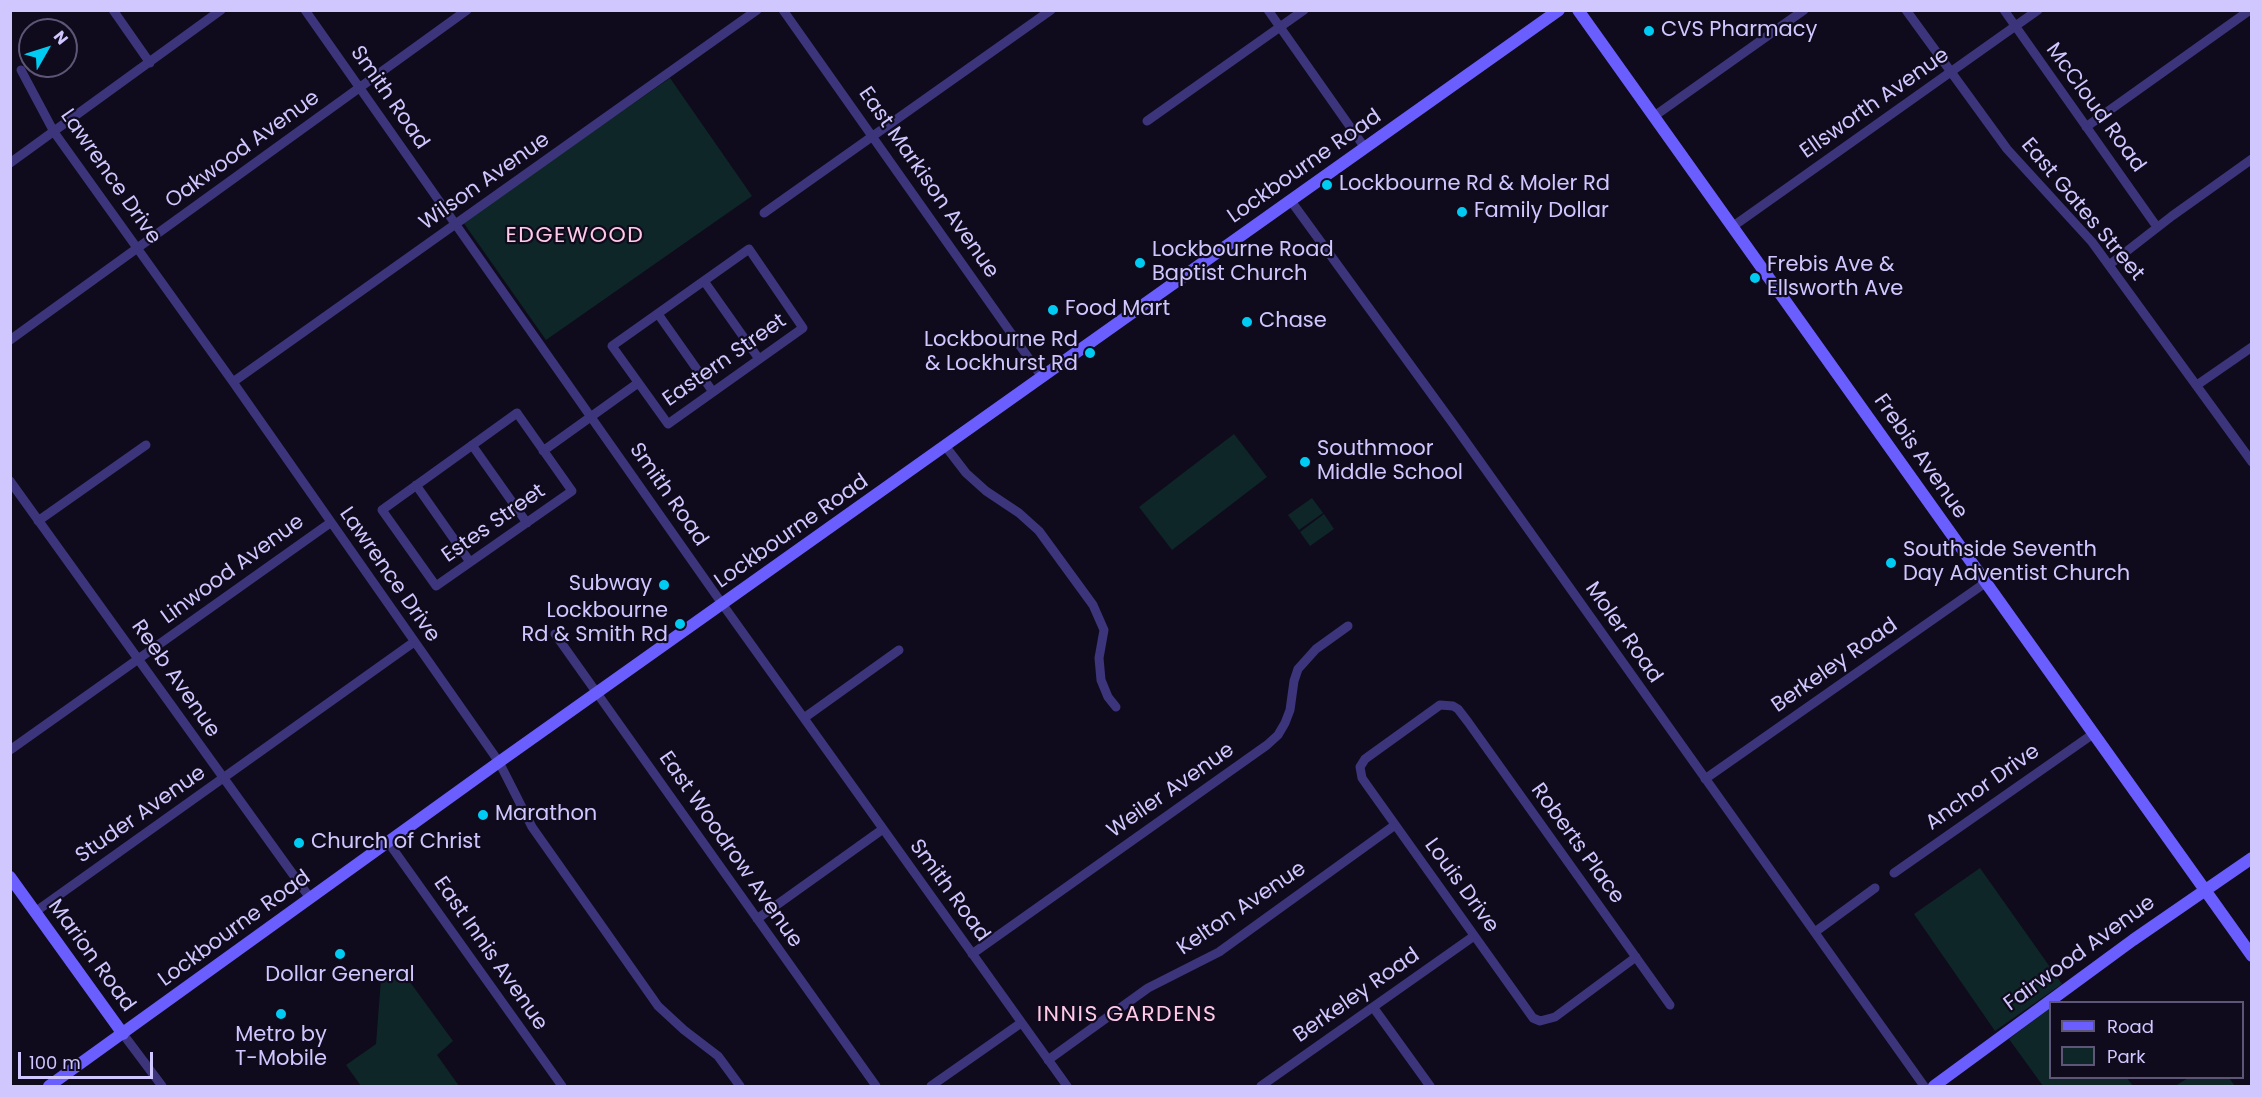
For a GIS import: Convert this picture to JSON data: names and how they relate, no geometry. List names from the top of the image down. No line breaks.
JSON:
{"streets":{"main road":["Lockbourne Road","Frebis Avenue","Fairwood Avenue","Marion Road"],"street":["Smith Road","Ellsworth Avenue","McCloud Road","Oakwood Avenue","Lawrence Drive","Wilson Avenue","East Markison Avenue","East Gates Street","Eastern Street","Estes Street","Linwood Avenue","Moler Road","Berkeley Road","Reeb Avenue","Anchor Drive","Weiler Avenue","Studer Avenue","Roberts Place","East Woodrow Avenue","Louis Drive","Kelton Avenue","East Innis Avenue"]},"crossings":[["Smith Road","Oakwood Avenue"],["Smith Road","Lockbourne Road"],["Smith Road","Wilson Avenue"],["Smith Road","Weiler Avenue"],["Smith Road","Kelton Avenue"],["Ellsworth Avenue","McCloud Road"],["Ellsworth Avenue","East Gates Street"],["Ellsworth Avenue","Frebis Avenue"],["Oakwood Avenue","Lawrence Drive"],["Lockbourne Road","Lawrence Drive"],["Lockbourne Road","East Markison Avenue"],["Lockbourne Road","Moler Road"],["Lockbourne Road","Reeb Avenue"],["Lockbourne Road","East Woodrow Avenue"],["Lockbourne Road","East Innis Avenue"],["Lockbourne Road","Marion Road"],["Lawrence Drive","Wilson Avenue"],["Lawrence Drive","Linwood Avenue"],["Lawrence Drive","Studer Avenue"],["Frebis Avenue","Berkeley Road"],["Frebis Avenue","Anchor Drive"],["Frebis Avenue","Fairwood Avenue"],["Linwood Avenue","Reeb Avenue"],["Moler Road","Berkeley Road"],["Berkeley Road","Louis Drive"],["Reeb Avenue","Studer Avenue"],["Studer Avenue","Marion Road"],["Roberts Place","Louis Drive"],["Louis Drive","Kelton Avenue"]],"districts":["EDGEWOOD","INNIS GARDENS"],"places":["CVS Pharmacy","Lockbourne Rd & Moler Rd","Family Dollar","Lockbourne Road Baptist Church","Frebis Ave & Ellsworth Ave","Food Mart","Chase","Lockbourne Rd & Lockhurst Rd","Southmoor Middle School","Southside Seventh Day Adventist Church","Subway","Lockbourne Rd & Smith Rd","Marathon","Church of Christ","Dollar General","Metro by T-Mobile"],"legend":["Road","Park"],"scale_bar":"100 m","north":"top right"}
